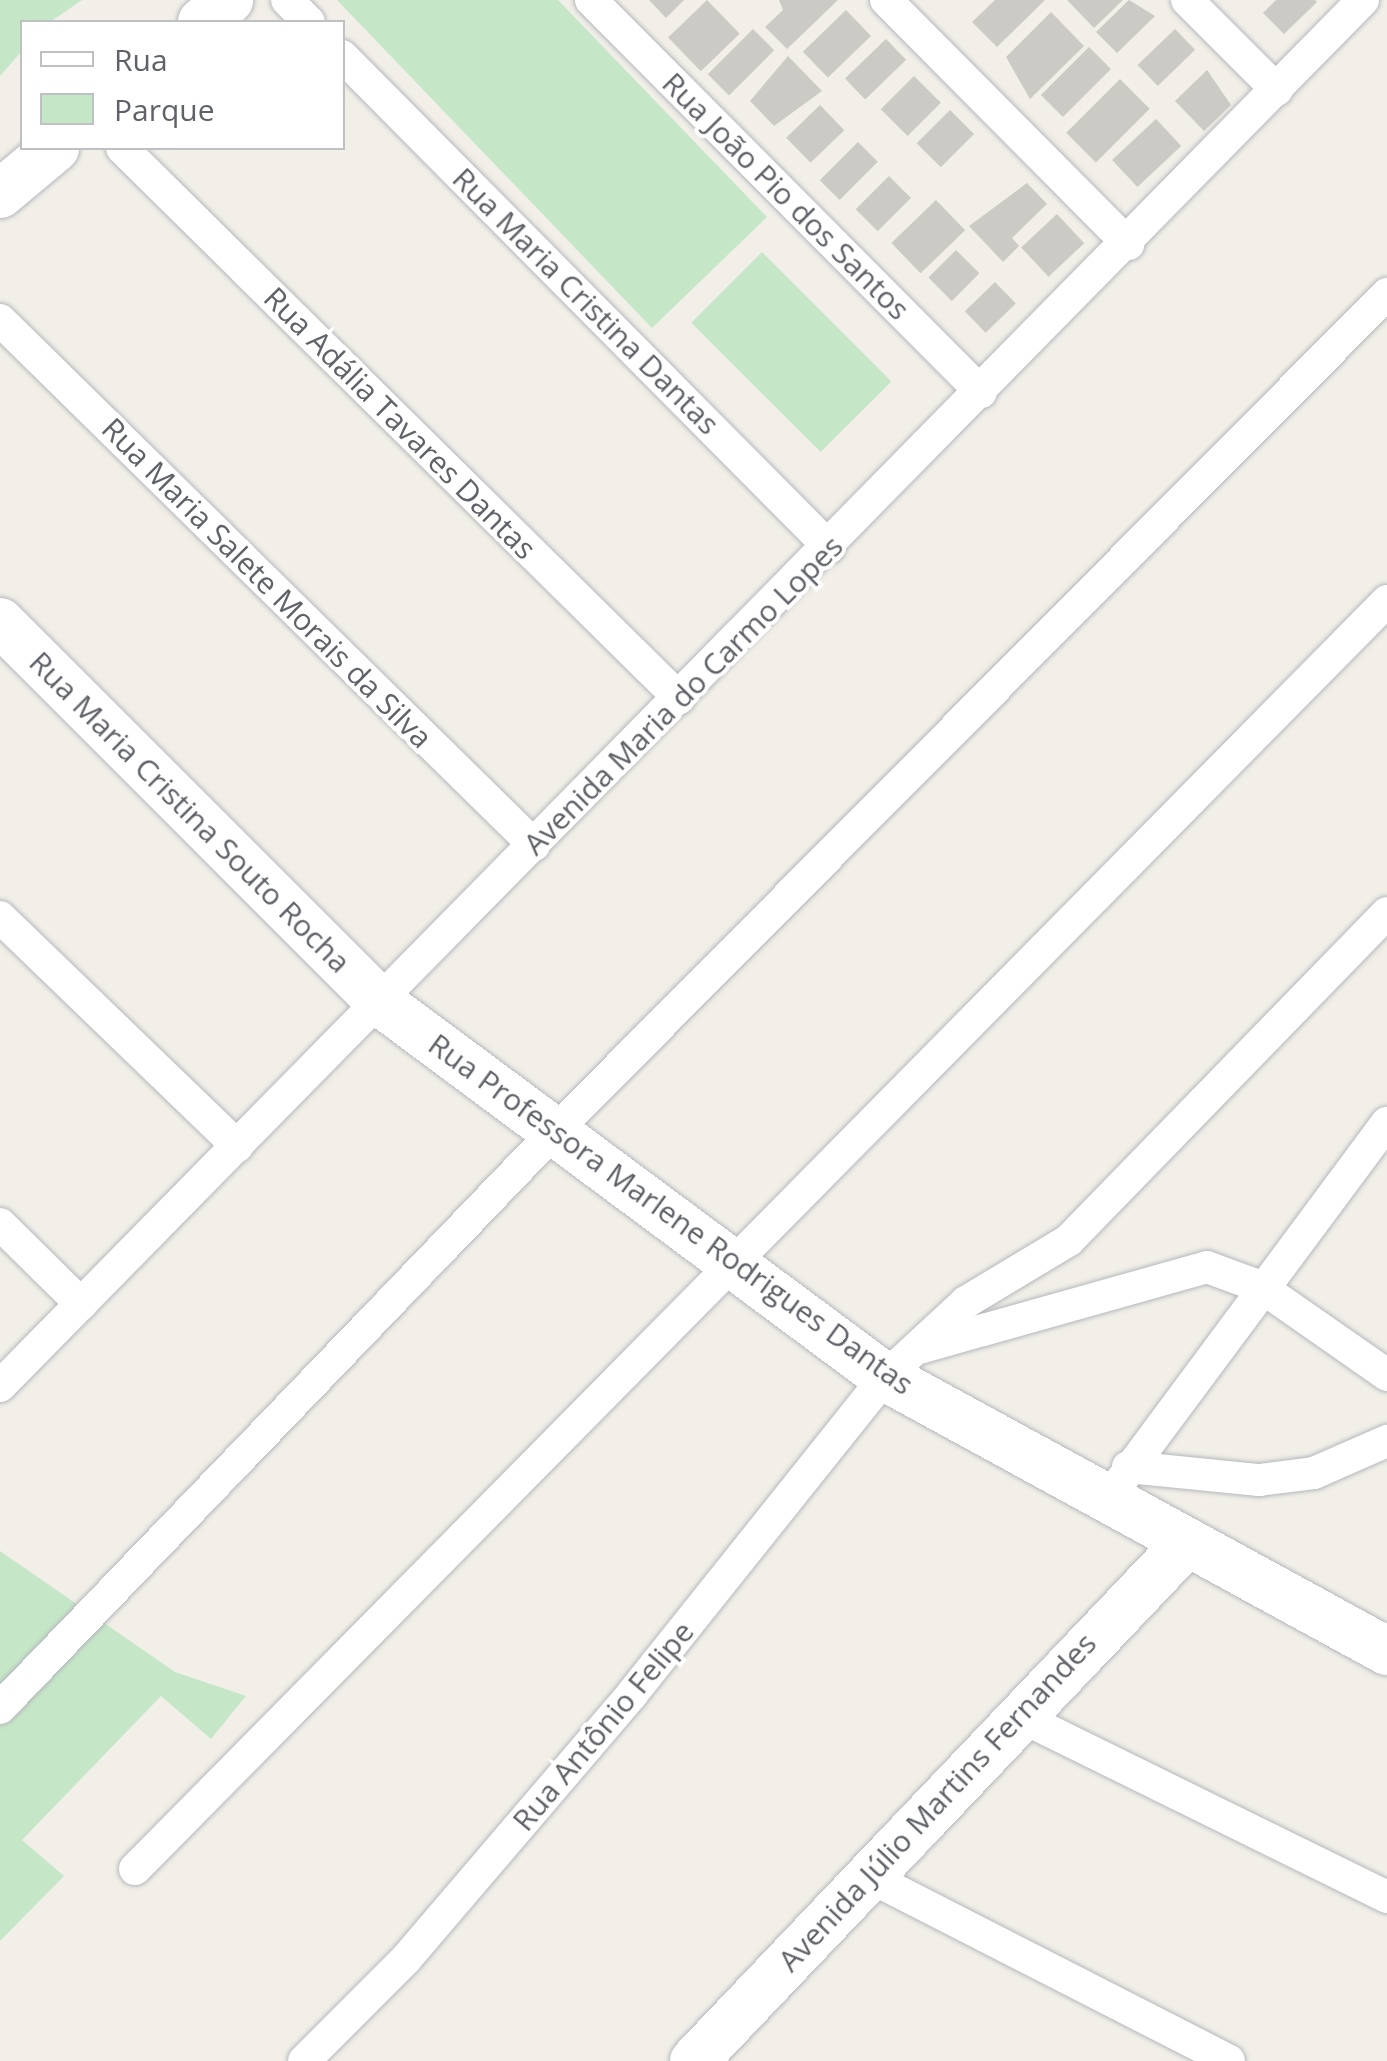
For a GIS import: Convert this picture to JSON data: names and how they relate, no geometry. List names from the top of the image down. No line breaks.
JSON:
{"streets":{"street":["Rua João Pio dos Santos","Rua Maria Cristina Dantas","Rua Adália Tavares Dantas","Rua Maria Salete Morais da Silva","Avenida Maria do Carmo Lopes","Rua Maria Cristina Souto Rocha","Rua Professora Marlene Rodrigues Dantas","Rua Antônio Felipe","Avenida Júlio Martins Fernandes"]},"crossings":[["Rua João Pio dos Santos","Avenida Maria do Carmo Lopes"],["Rua Maria Cristina Dantas","Avenida Maria do Carmo Lopes"],["Rua Adália Tavares Dantas","Avenida Maria do Carmo Lopes"],["Rua Maria Salete Morais da Silva","Avenida Maria do Carmo Lopes"],["Avenida Maria do Carmo Lopes","Rua Maria Cristina Souto Rocha"],["Avenida Maria do Carmo Lopes","Rua Professora Marlene Rodrigues Dantas"],["Rua Maria Cristina Souto Rocha","Rua Professora Marlene Rodrigues Dantas"],["Rua Professora Marlene Rodrigues Dantas","Rua Antônio Felipe"],["Rua Professora Marlene Rodrigues Dantas","Avenida Júlio Martins Fernandes"]],"legend":["Rua","Parque"]}
